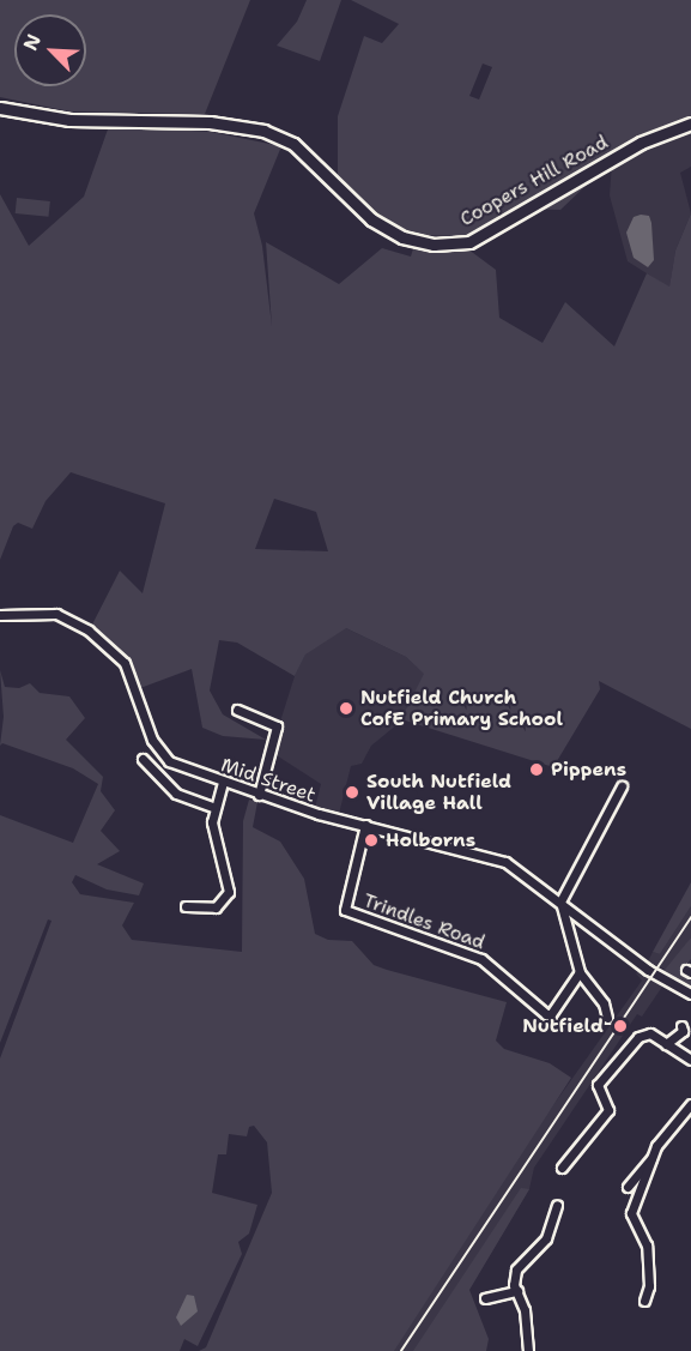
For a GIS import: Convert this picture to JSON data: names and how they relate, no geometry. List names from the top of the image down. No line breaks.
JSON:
{"streets":{"street":["Coopers Hill Road","Mid Street","Trindles Road"]},"crossings":[["Mid Street","Trindles Road"]],"places":["Nutfield Church CofE Primary School","Pippens","South Nutfield Village Hall","Holborns","Nutfield"],"north":"top left"}
